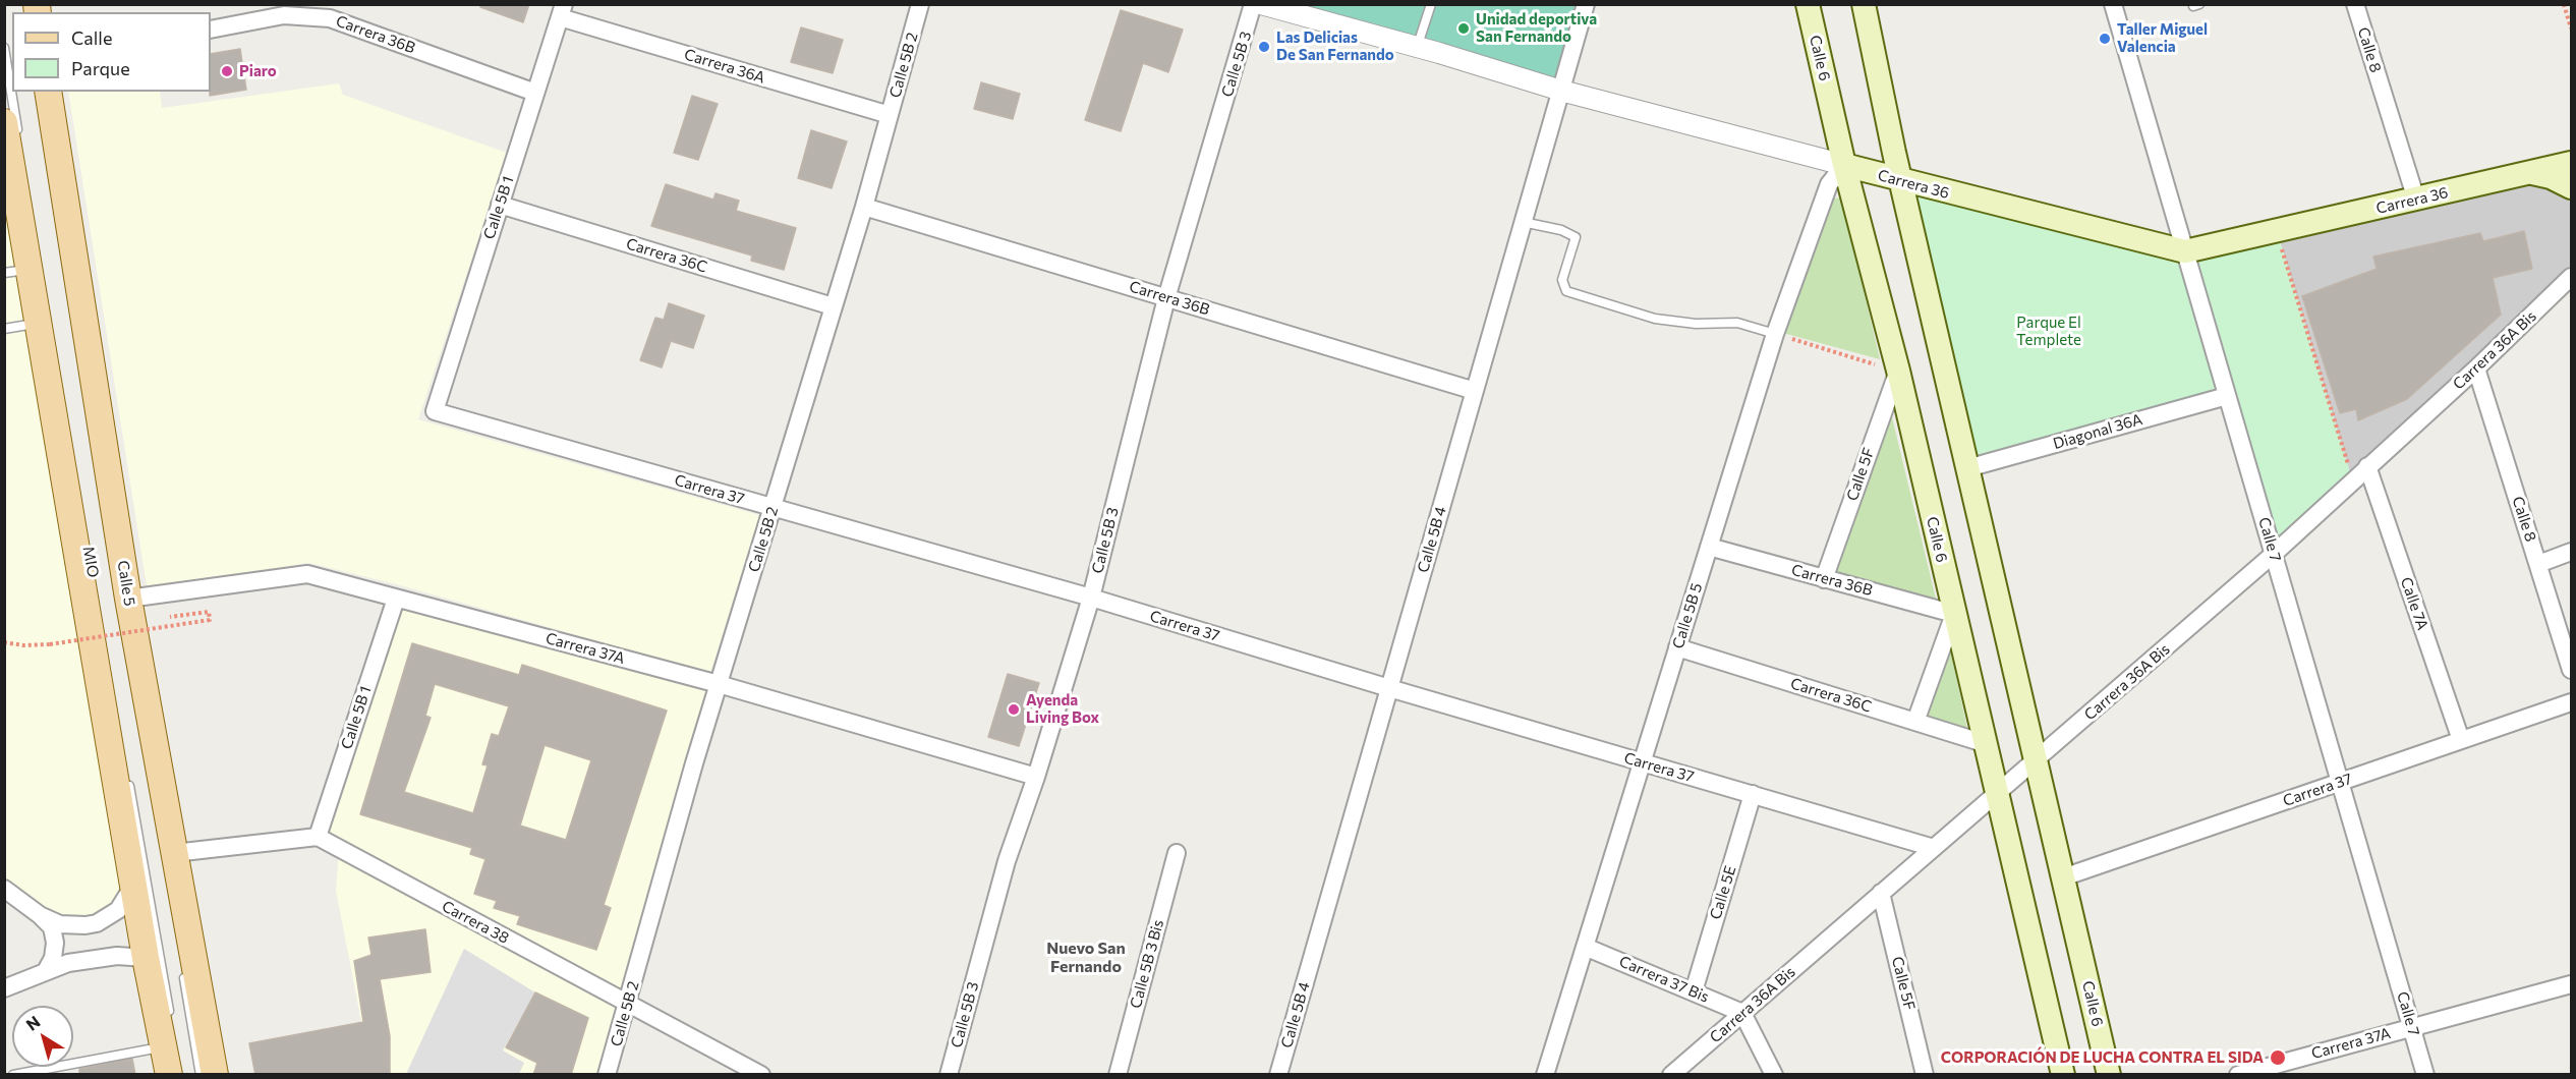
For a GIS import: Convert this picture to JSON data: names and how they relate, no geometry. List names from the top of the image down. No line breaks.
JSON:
{"streets":{"main road":["Calle 6","Carrera 36","Calle 5"],"street":["Carrera 36B","Calle 8","Calle 5B 3","Calle 5B 2","Carrera 36A","Calle 5B 1","Carrera 36C","Carrera 36A Bis","Diagonal 36A","Calle 5F","Carrera 37","Calle 5B 4","Calle 7","Calle 7A","Calle 5B 5","Carrera 37A","Calle 5E","Carrera 38","Calle 5B 3 Bis","Carrera 37 Bis"]},"crossings":[["Carrera 36B","Calle 6"],["Carrera 36B","Calle 5B 3"],["Carrera 36B","Calle 5B 2"],["Carrera 36B","Calle 5B 1"],["Carrera 36B","Calle 5F"],["Carrera 36B","Calle 5B 4"],["Carrera 36B","Calle 5B 5"],["Calle 8","Carrera 36"],["Calle 8","Carrera 36A Bis"],["Calle 6","Carrera 36"],["Calle 6","Carrera 36C"],["Calle 6","Carrera 36A Bis"],["Calle 6","Diagonal 36A"],["Calle 6","Calle 5F"],["Calle 6","Carrera 37"],["Calle 6","Calle 5B 5"],["Calle 5B 3","Carrera 37"],["Calle 5B 3","Carrera 37A"],["Calle 5B 2","Carrera 36A"],["Calle 5B 2","Carrera 36C"],["Calle 5B 2","Carrera 37"],["Calle 5B 2","Carrera 37A"],["Calle 5B 2","Carrera 38"],["Carrera 36A","Calle 5B 1"],["Carrera 36","Calle 5B 4"],["Carrera 36","Calle 7"],["Carrera 36","Calle 5B 5"],["Calle 5B 1","Carrera 36C"],["Calle 5B 1","Carrera 37"],["Calle 5B 1","Carrera 37A"],["Calle 5B 1","Carrera 38"],["Carrera 36C","Calle 5B 5"],["Carrera 36A Bis","Calle 5F"],["Carrera 36A Bis","Carrera 37"],["Carrera 36A Bis","Calle 7"],["Carrera 36A Bis","Calle 7A"],["Carrera 36A Bis","Carrera 37 Bis"],["Diagonal 36A","Calle 7"],["Carrera 37","Calle 5B 4"],["Carrera 37","Calle 7"],["Carrera 37","Calle 7A"],["Carrera 37","Calle 5B 5"],["Carrera 37","Calle 5E"],["Calle 7","Carrera 37A"],["Calle 5","Carrera 37A"],["Calle 5B 5","Carrera 37 Bis"],["Calle 5E","Carrera 37 Bis"]],"districts":["Nuevo San Fernando"],"parks":["Parque El Templete"],"places":["Unidad deportiva San Fernando","Taller Miguel Valencia","Las Delicias De San Fernando","Piaro","Ayenda Living Box","CORPORACIÓN DE LUCHA CONTRA EL SIDA"],"legend":["Calle","Parque"],"north":"top left"}
